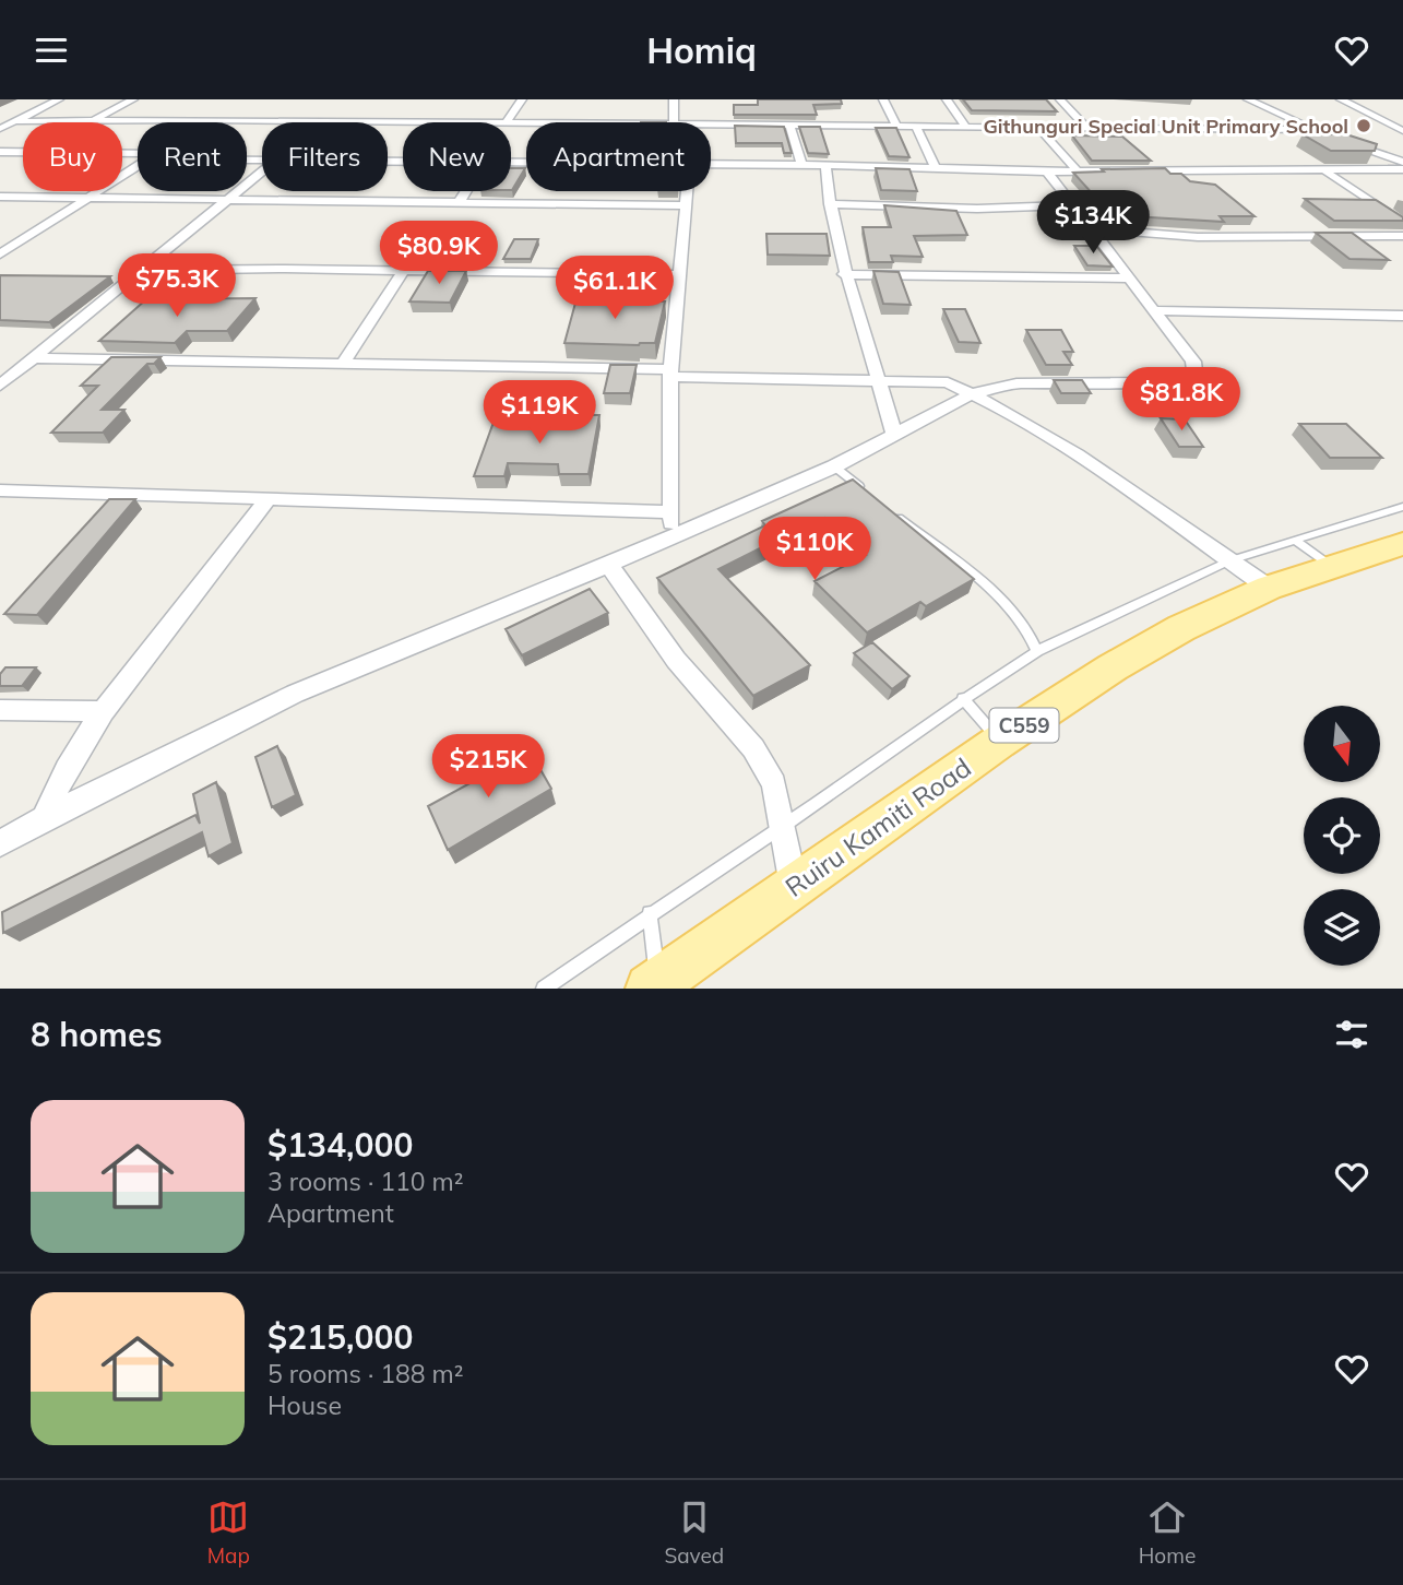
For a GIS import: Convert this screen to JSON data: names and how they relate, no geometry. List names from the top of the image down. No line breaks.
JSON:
{"streets":{"main road":["C559","Ruiru Kamiti Road"]},"places":["Githunguri Special Unit Primary School"],"north":"bottom","page":{"header":"Homiq","chip":["Buy","Rent","Filters","New","Apartment"],"price":["$134K","$80.9K","$75.3K","$61.1K","$81.8K","$119K","$110K","$215K"],"heading":"8 homes","list":[{"name":"$134,000","note":"3 rooms · 110 m² · Apartment"},{"name":"$215,000","note":"5 rooms · 188 m² · House"}],"tabs":["Map","Saved","Home"]}}
